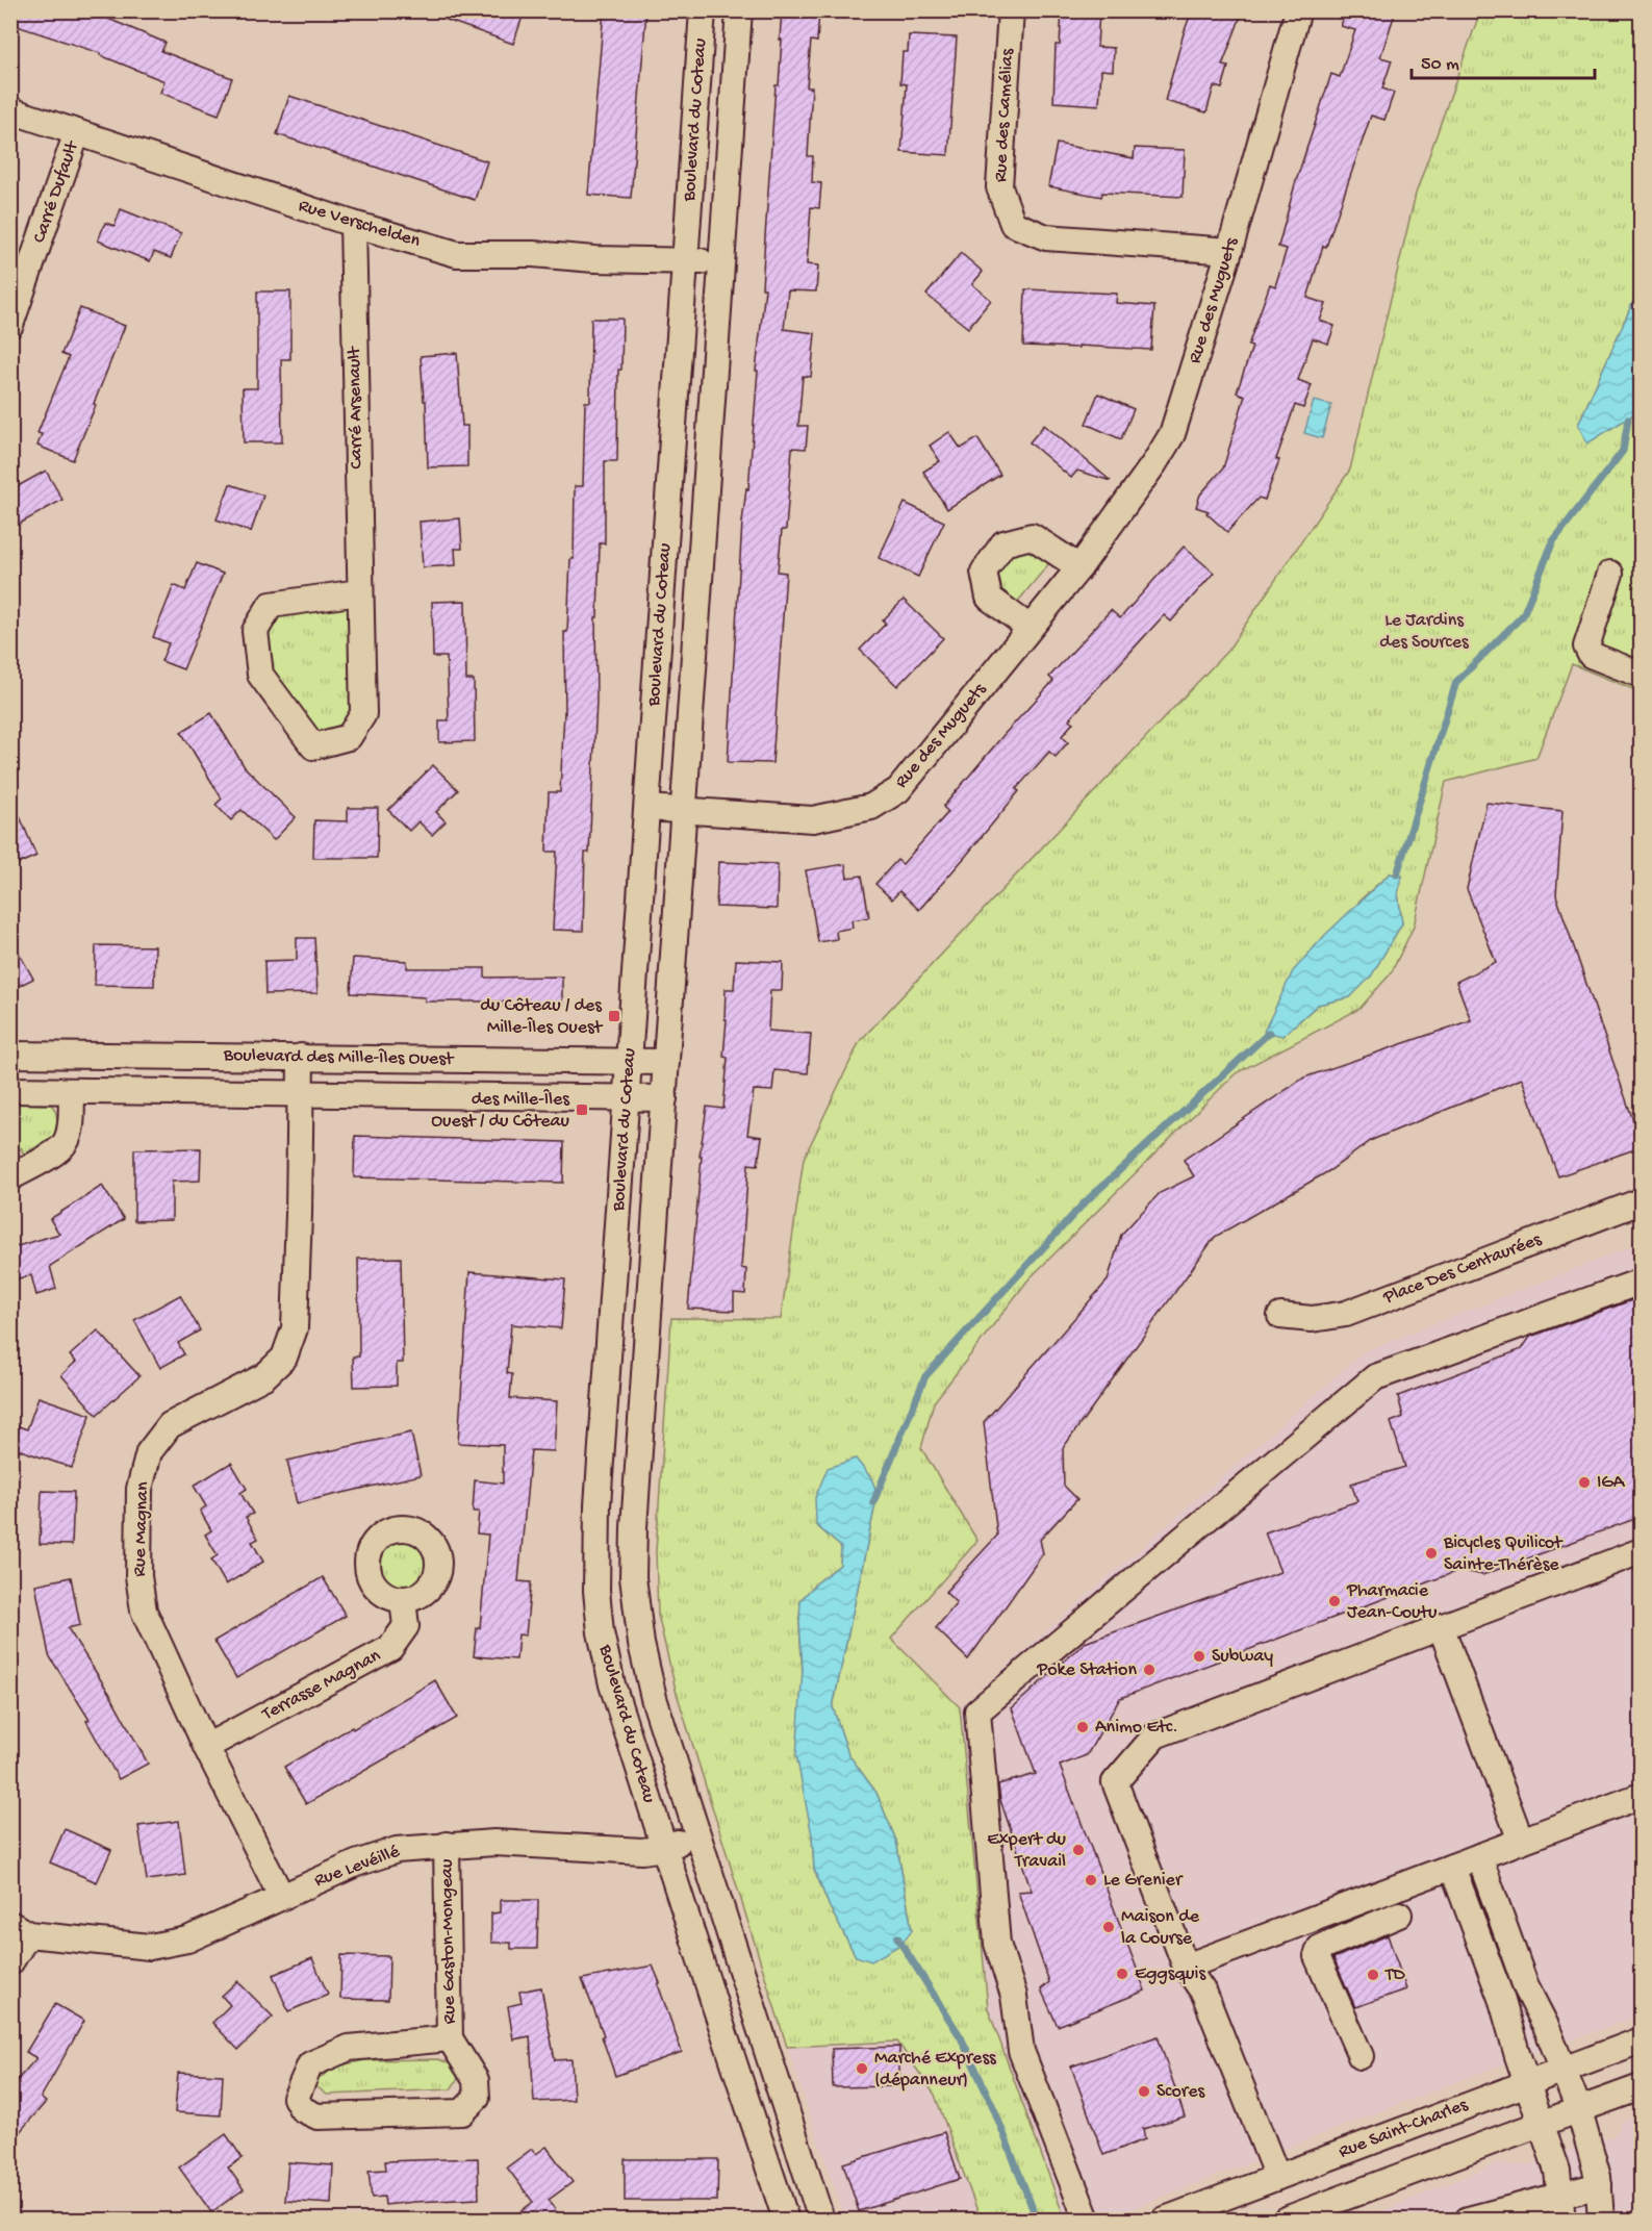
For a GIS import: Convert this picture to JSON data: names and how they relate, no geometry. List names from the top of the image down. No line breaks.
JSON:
{"streets":{"street":["Rue des Camélias","Boulevard du Coteau","Carré Dufault","Rue Verschelden","Rue des Muguets","Carré Arsenault","Boulevard des Mille-Îles Ouest","Place Des Centaurées","Rue Magnan","Terrasse Magnan","Rue Levéillé","Rue Gaston-Mongeau","Rue Saint-Charles"]},"crossings":[["Rue des Camélias","Rue des Muguets"],["Boulevard du Coteau","Rue Verschelden"],["Boulevard du Coteau","Rue des Muguets"],["Boulevard du Coteau","Boulevard des Mille-Îles Ouest"],["Boulevard du Coteau","Rue Levéillé"],["Carré Dufault","Rue Verschelden"],["Rue Verschelden","Carré Arsenault"],["Boulevard des Mille-Îles Ouest","Rue Magnan"],["Rue Magnan","Terrasse Magnan"],["Rue Magnan","Rue Levéillé"],["Rue Levéillé","Rue Gaston-Mongeau"]],"parks":["Le Jardins des Sources"],"places":{"transit":["du Côteau / des Mille-Îles Ouest","des Mille-Îles Ouest / du Côteau"],"other":["IGA","Bicycles Quilicot Sainte-Thérèse","Pharmacie Jean-Coutu","Subway","Poke Station","Animo Etc.","Expert du Travail","Le Grenier","Maison de la Course","Eggsquis","TD","Marché Express (dépanneur)","Scores"]},"scale_bar":"50 m"}
